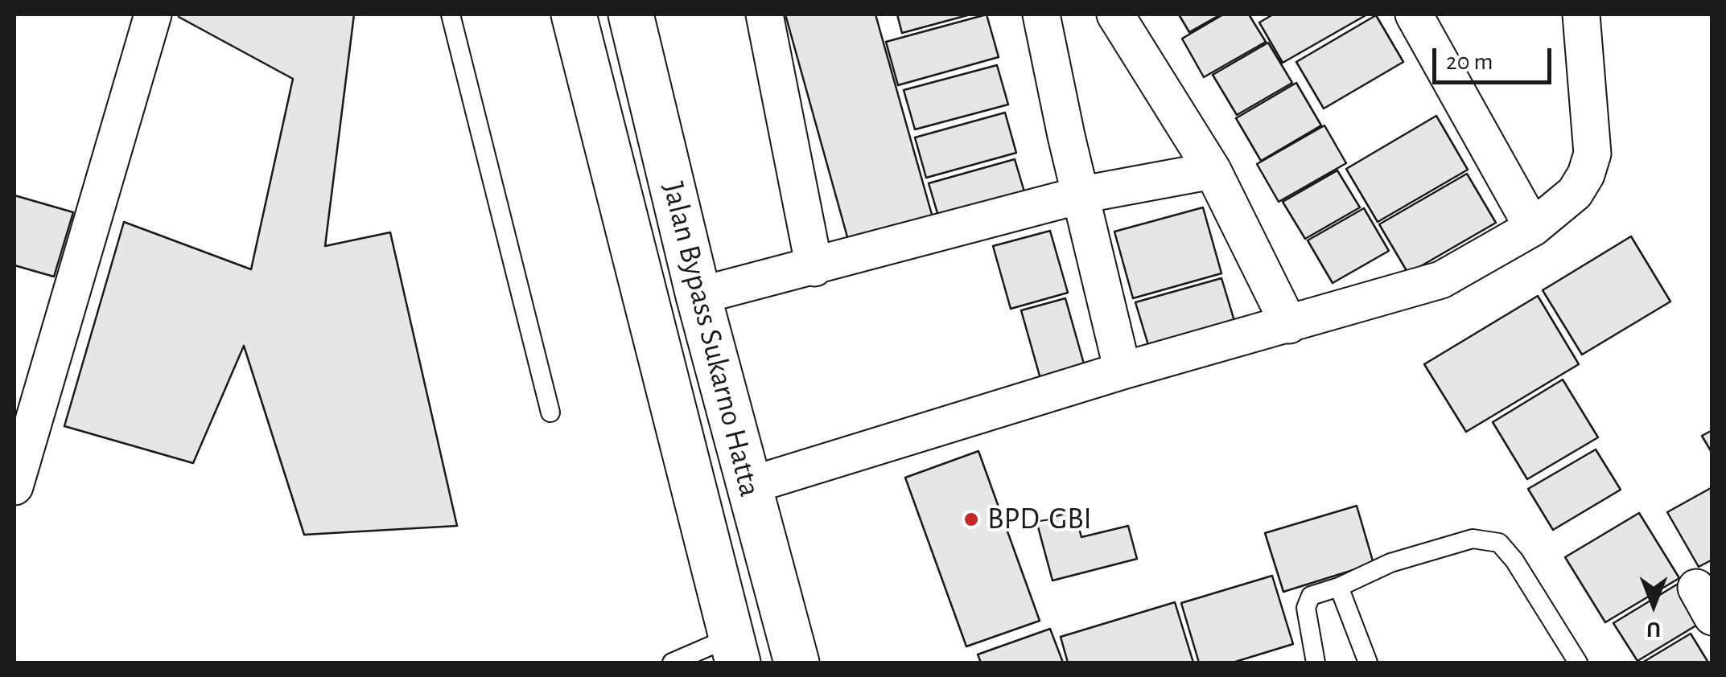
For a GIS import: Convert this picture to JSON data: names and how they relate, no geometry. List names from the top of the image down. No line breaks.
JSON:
{"streets":{"highway":["Jalan Bypass Sukarno Hatta"]},"places":["BPD-GBI"],"scale_bar":"20 m","north":"bottom"}
